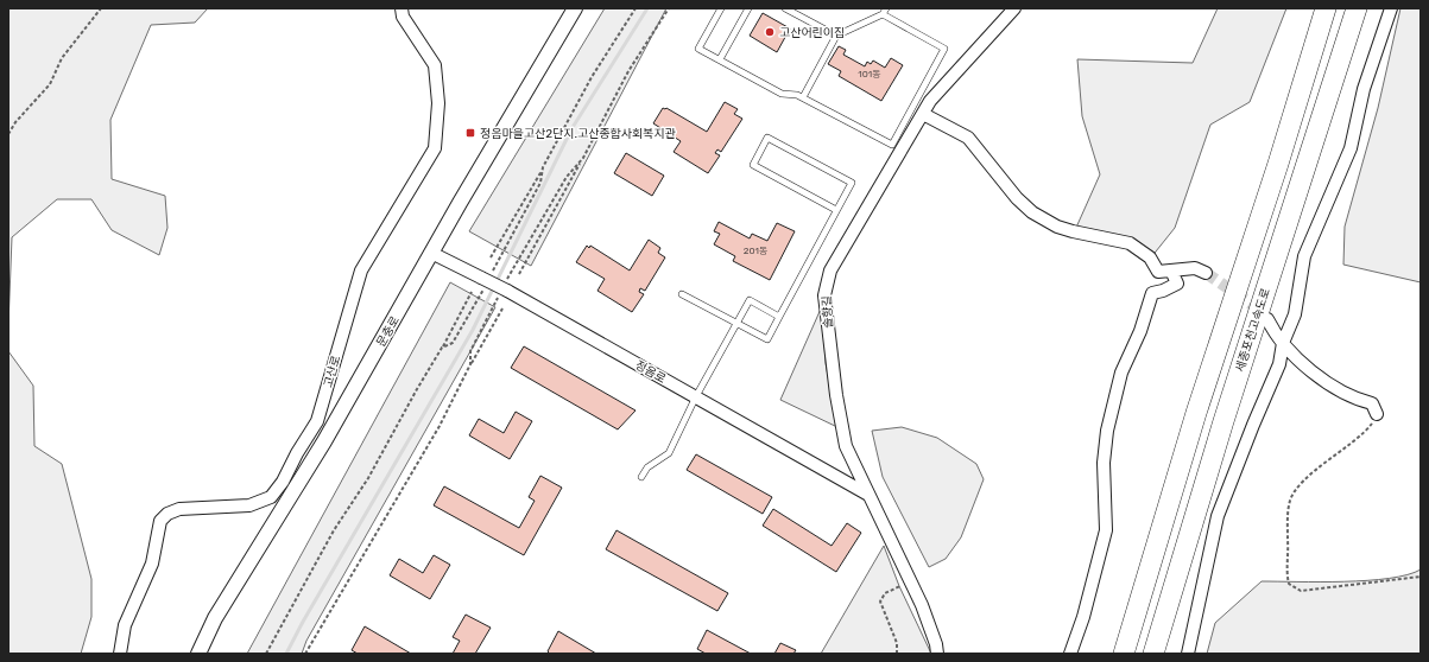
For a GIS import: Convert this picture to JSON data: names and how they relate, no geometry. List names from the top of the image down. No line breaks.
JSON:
{"streets":{"highway":["세종포천고속도로"],"street":["솔향길","문충로","고산로","정음로"]},"crossings":[["솔향길","정음로"],["문충로","정음로"]],"places":{"other":["고산어린이집"],"transit":["정음마을고산2단지.고산종합사회복지관"]},"house_numbers":["101동","201동"]}
